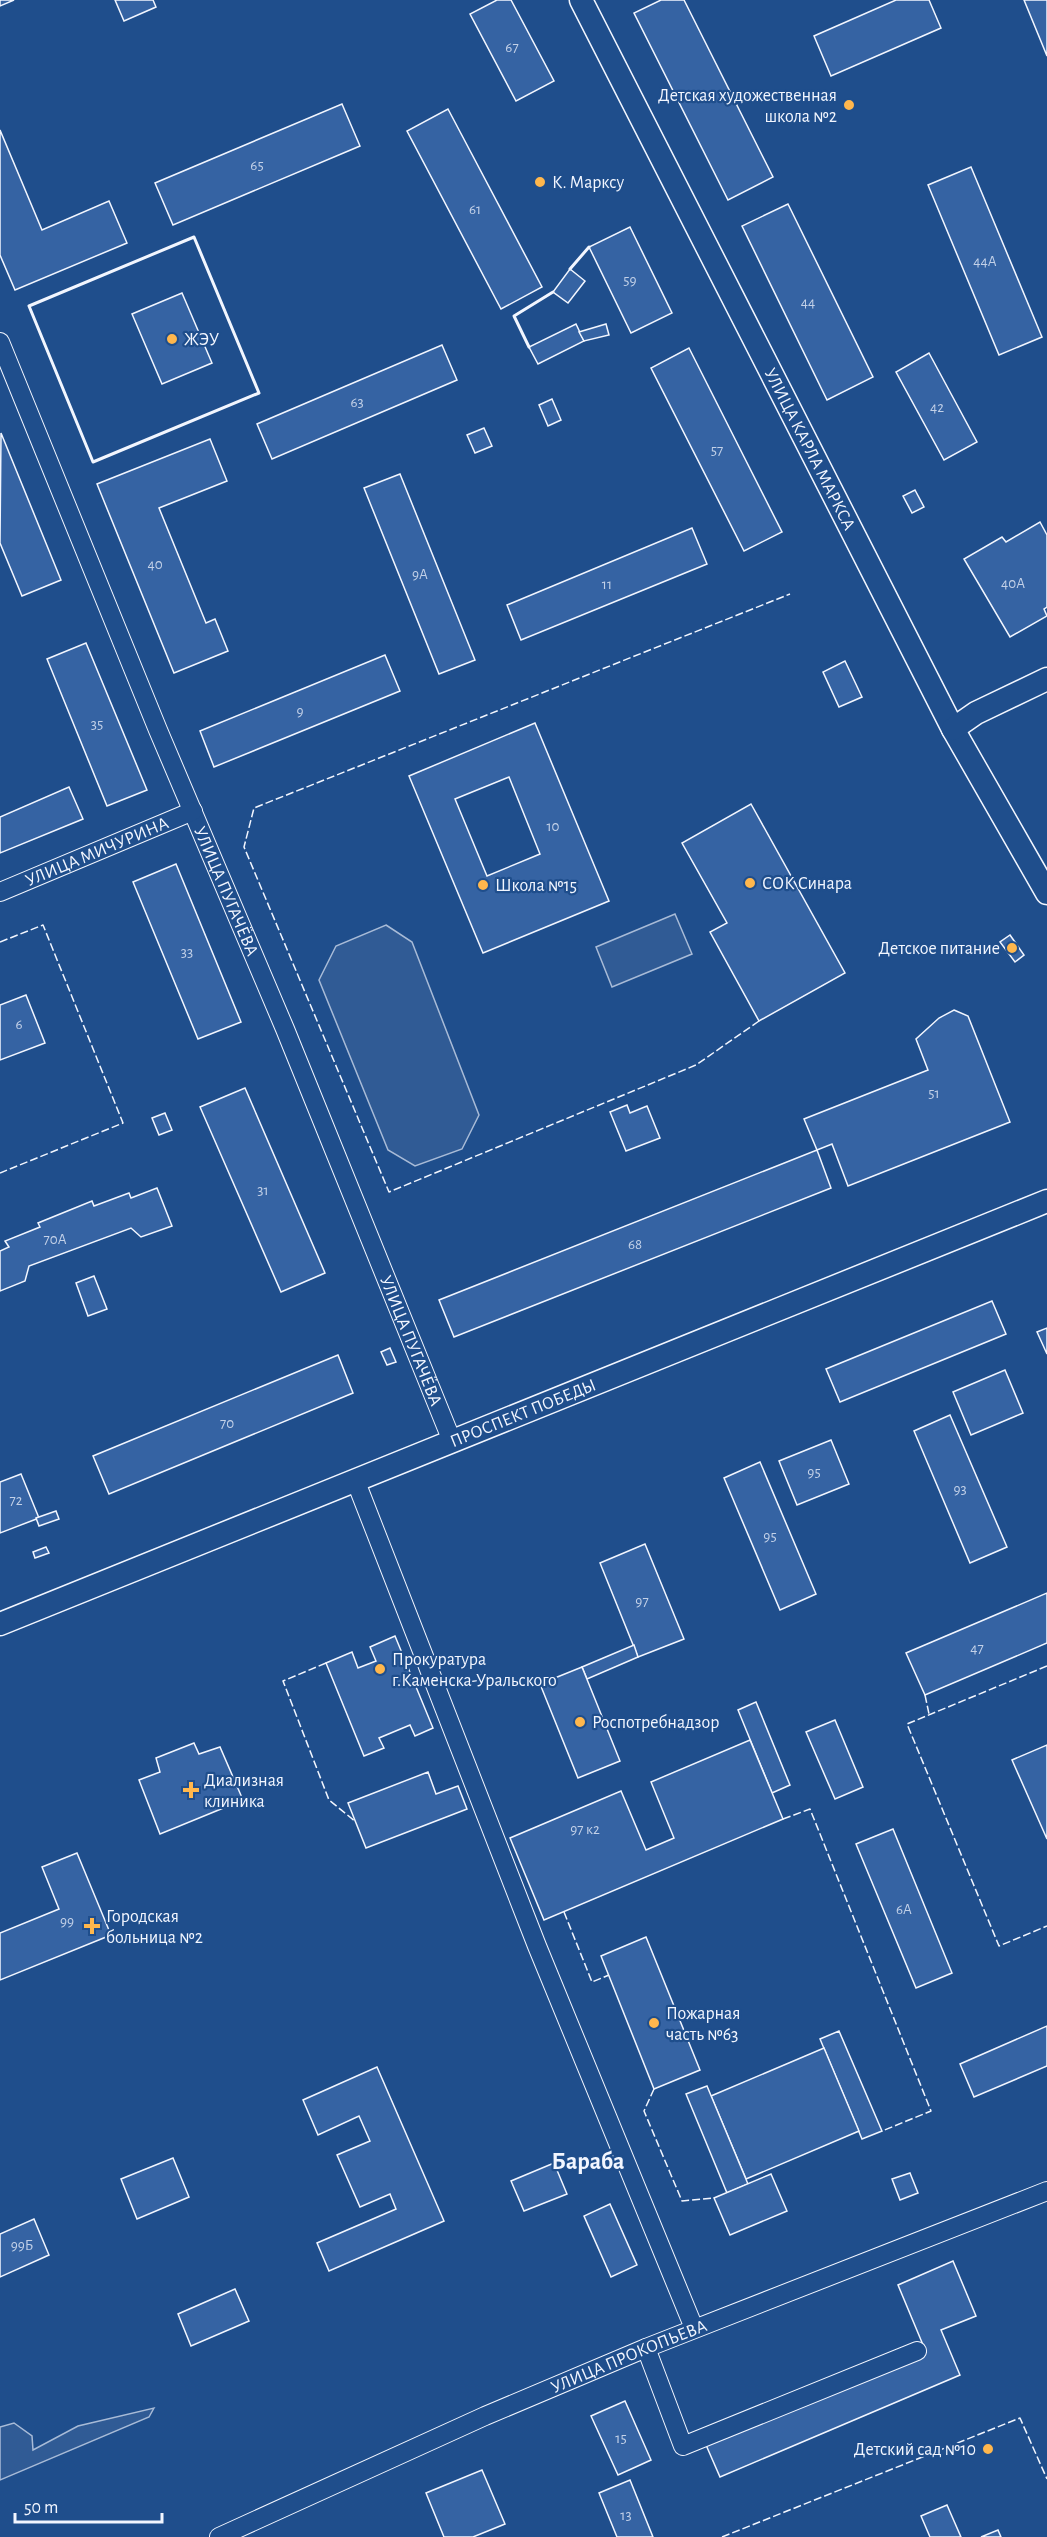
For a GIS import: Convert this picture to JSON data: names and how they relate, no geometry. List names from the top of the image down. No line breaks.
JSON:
{"streets":{"street":["УЛИЦА КАРЛА МАРКСА","УЛИЦА МИЧУРИНА","УЛИЦА ПУГАЧЁВА","ПРОСПЕКТ ПОБЕДЫ","УЛИЦА ПРОКОПЬЕВА"]},"crossings":[["УЛИЦА МИЧУРИНА","УЛИЦА ПУГАЧЁВА"],["УЛИЦА ПУГАЧЁВА","ПРОСПЕКТ ПОБЕДЫ"]],"districts":["Бараба"],"places":{"other":["Детская художественная школа №2","К. Марксу","ЖЭУ","СОК Синара","Школа №15","Детское питание","Прокуратура г.Каменска-Уральского","Роспотребнадзор","Пожарная часть №63","Детский сад №10"],"health":["Диализная клиника","Городская больница №2"]},"house_numbers":["67","65","61","44А","59","44","63","42","57","40","9А","40А","11","9","35","10","33","6","51","31","70А","68","70","95","93","72","95","97","47","97 к2","6А","99","99Б","15","13"],"scale_bar":"50 m"}
